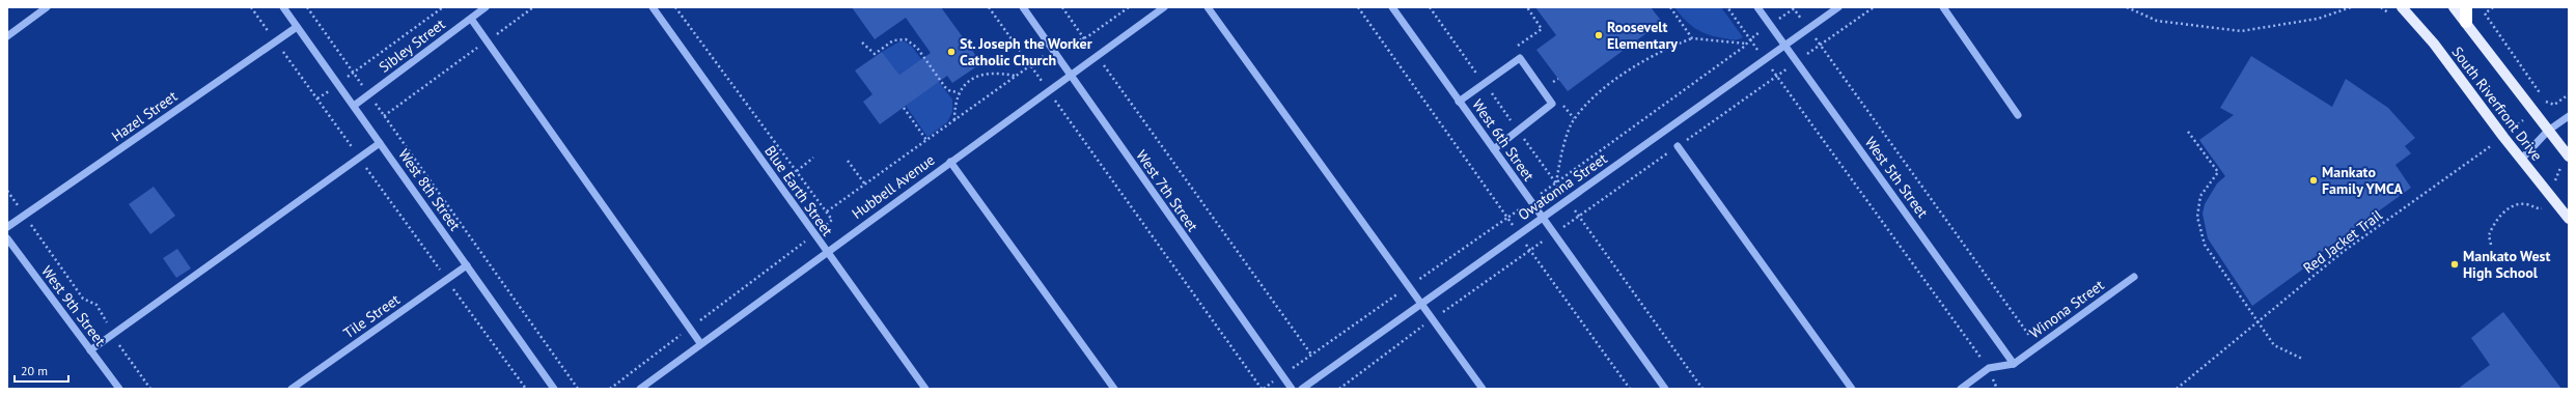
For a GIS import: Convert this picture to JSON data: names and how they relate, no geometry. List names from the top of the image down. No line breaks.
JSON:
{"streets":{"main road":["South Riverfront Drive"],"street":["Sibley Street","Hazel Street","West 6th Street","West 5th Street","Hubbell Avenue","Owatonna Street","West 8th Street","Blue Earth Street","West 7th Street","West 9th Street","Winona Street","Tile Street"],"path":["Red Jacket Trail"]},"crossings":[["Sibley Street","West 8th Street"],["South Riverfront Drive","Red Jacket Trail"],["Hazel Street","West 8th Street"],["West 6th Street","Owatonna Street"],["West 5th Street","Owatonna Street"],["West 5th Street","Winona Street"],["Hubbell Avenue","Blue Earth Street"],["Hubbell Avenue","West 7th Street"],["West 8th Street","Tile Street"]],"places":["Roosevelt Elementary","St. Joseph the Worker Catholic Church","Mankato Family YMCA","Mankato West High School"],"scale_bar":"20 m"}
